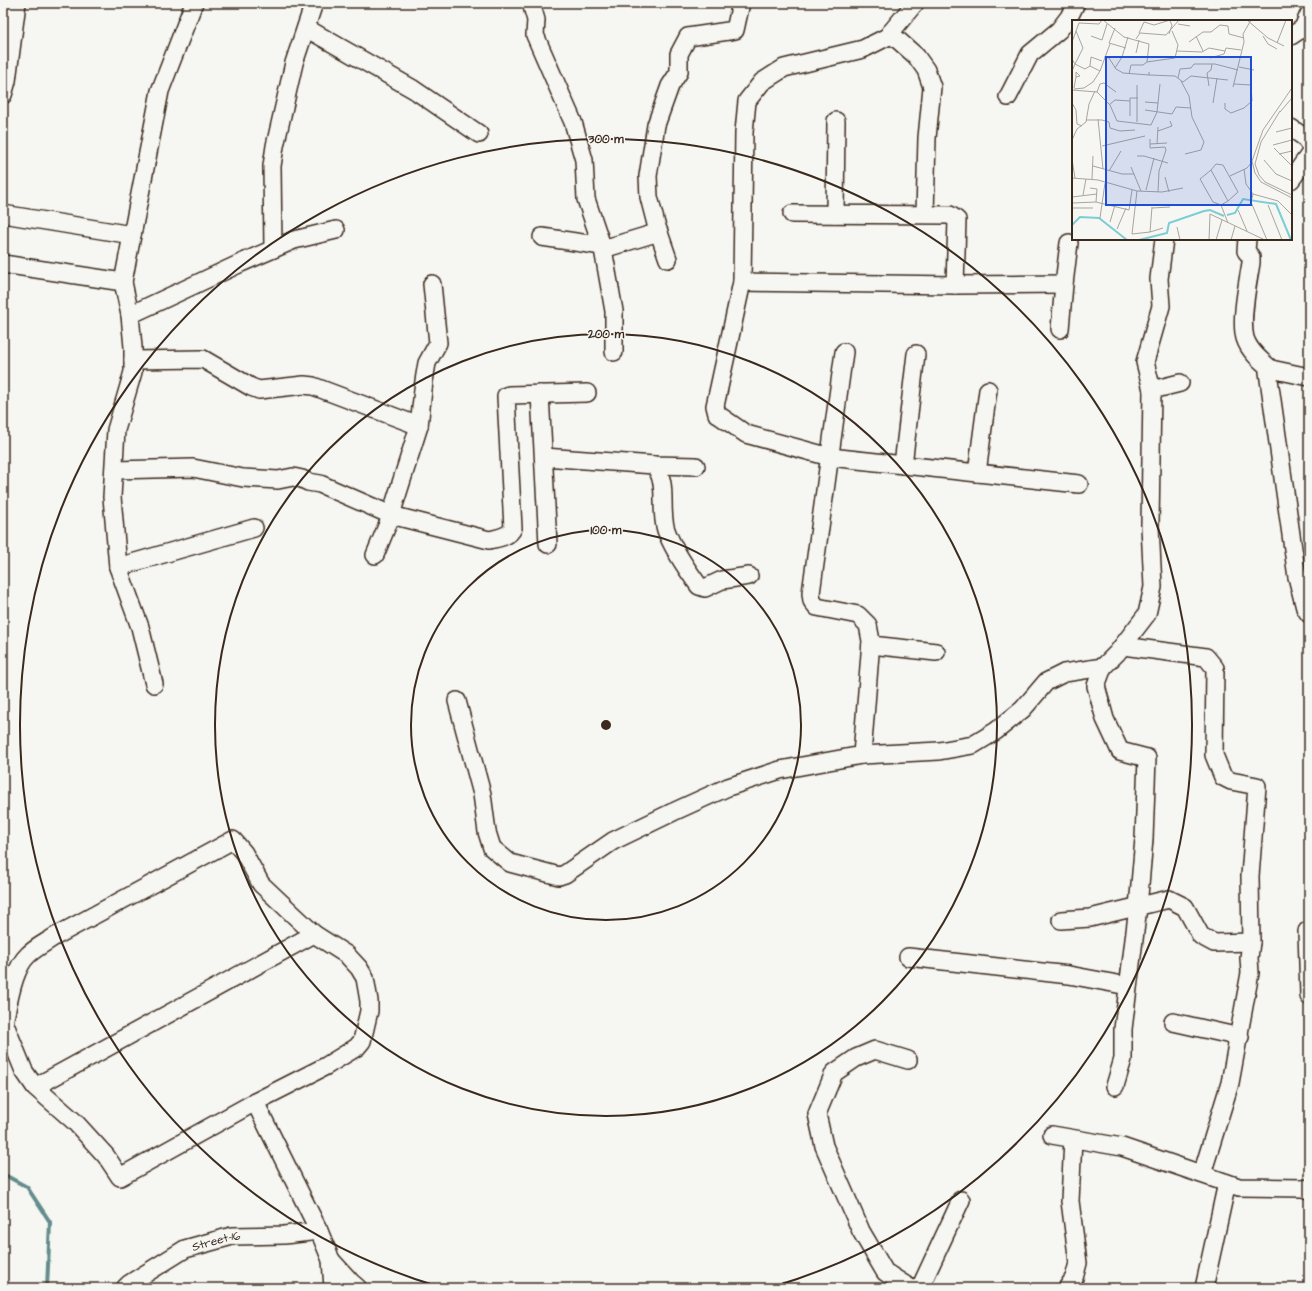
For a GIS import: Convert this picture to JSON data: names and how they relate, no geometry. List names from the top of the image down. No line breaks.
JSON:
{"streets":{"street":["Street-16"]},"rings":["300 m","200 m","100 m"]}
